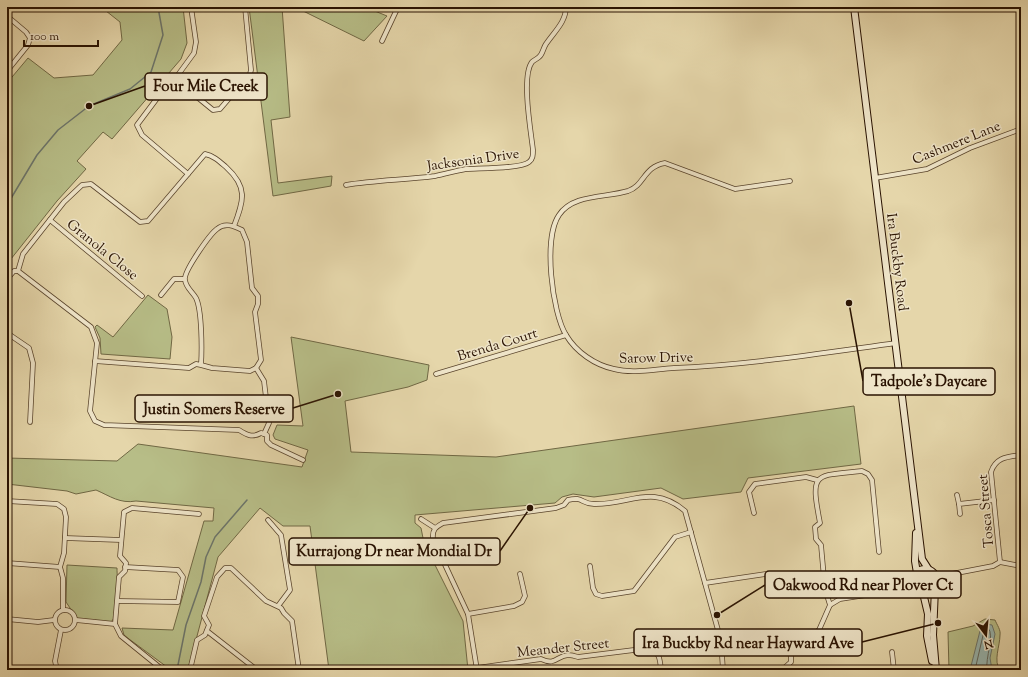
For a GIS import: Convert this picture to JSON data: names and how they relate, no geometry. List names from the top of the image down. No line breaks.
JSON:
{"streets":{"street":["Cashmere Lane","Jacksonia Drive","Granola Close","Ira Buckby Road","Brenda Court","Sarow Drive","Tosca Street","Meander Street"]},"crossings":[["Cashmere Lane","Ira Buckby Road"],["Ira Buckby Road","Sarow Drive"],["Brenda Court","Sarow Drive"]],"places":["Four Mile Creek","Tadpole's Daycare","Justin Somers Reserve","Kurrajong Dr near Mondial Dr","Oakwood Rd near Plover Ct","Ira Buckby Rd near Hayward Ave"],"scale_bar":"100 m","north":"bottom"}
